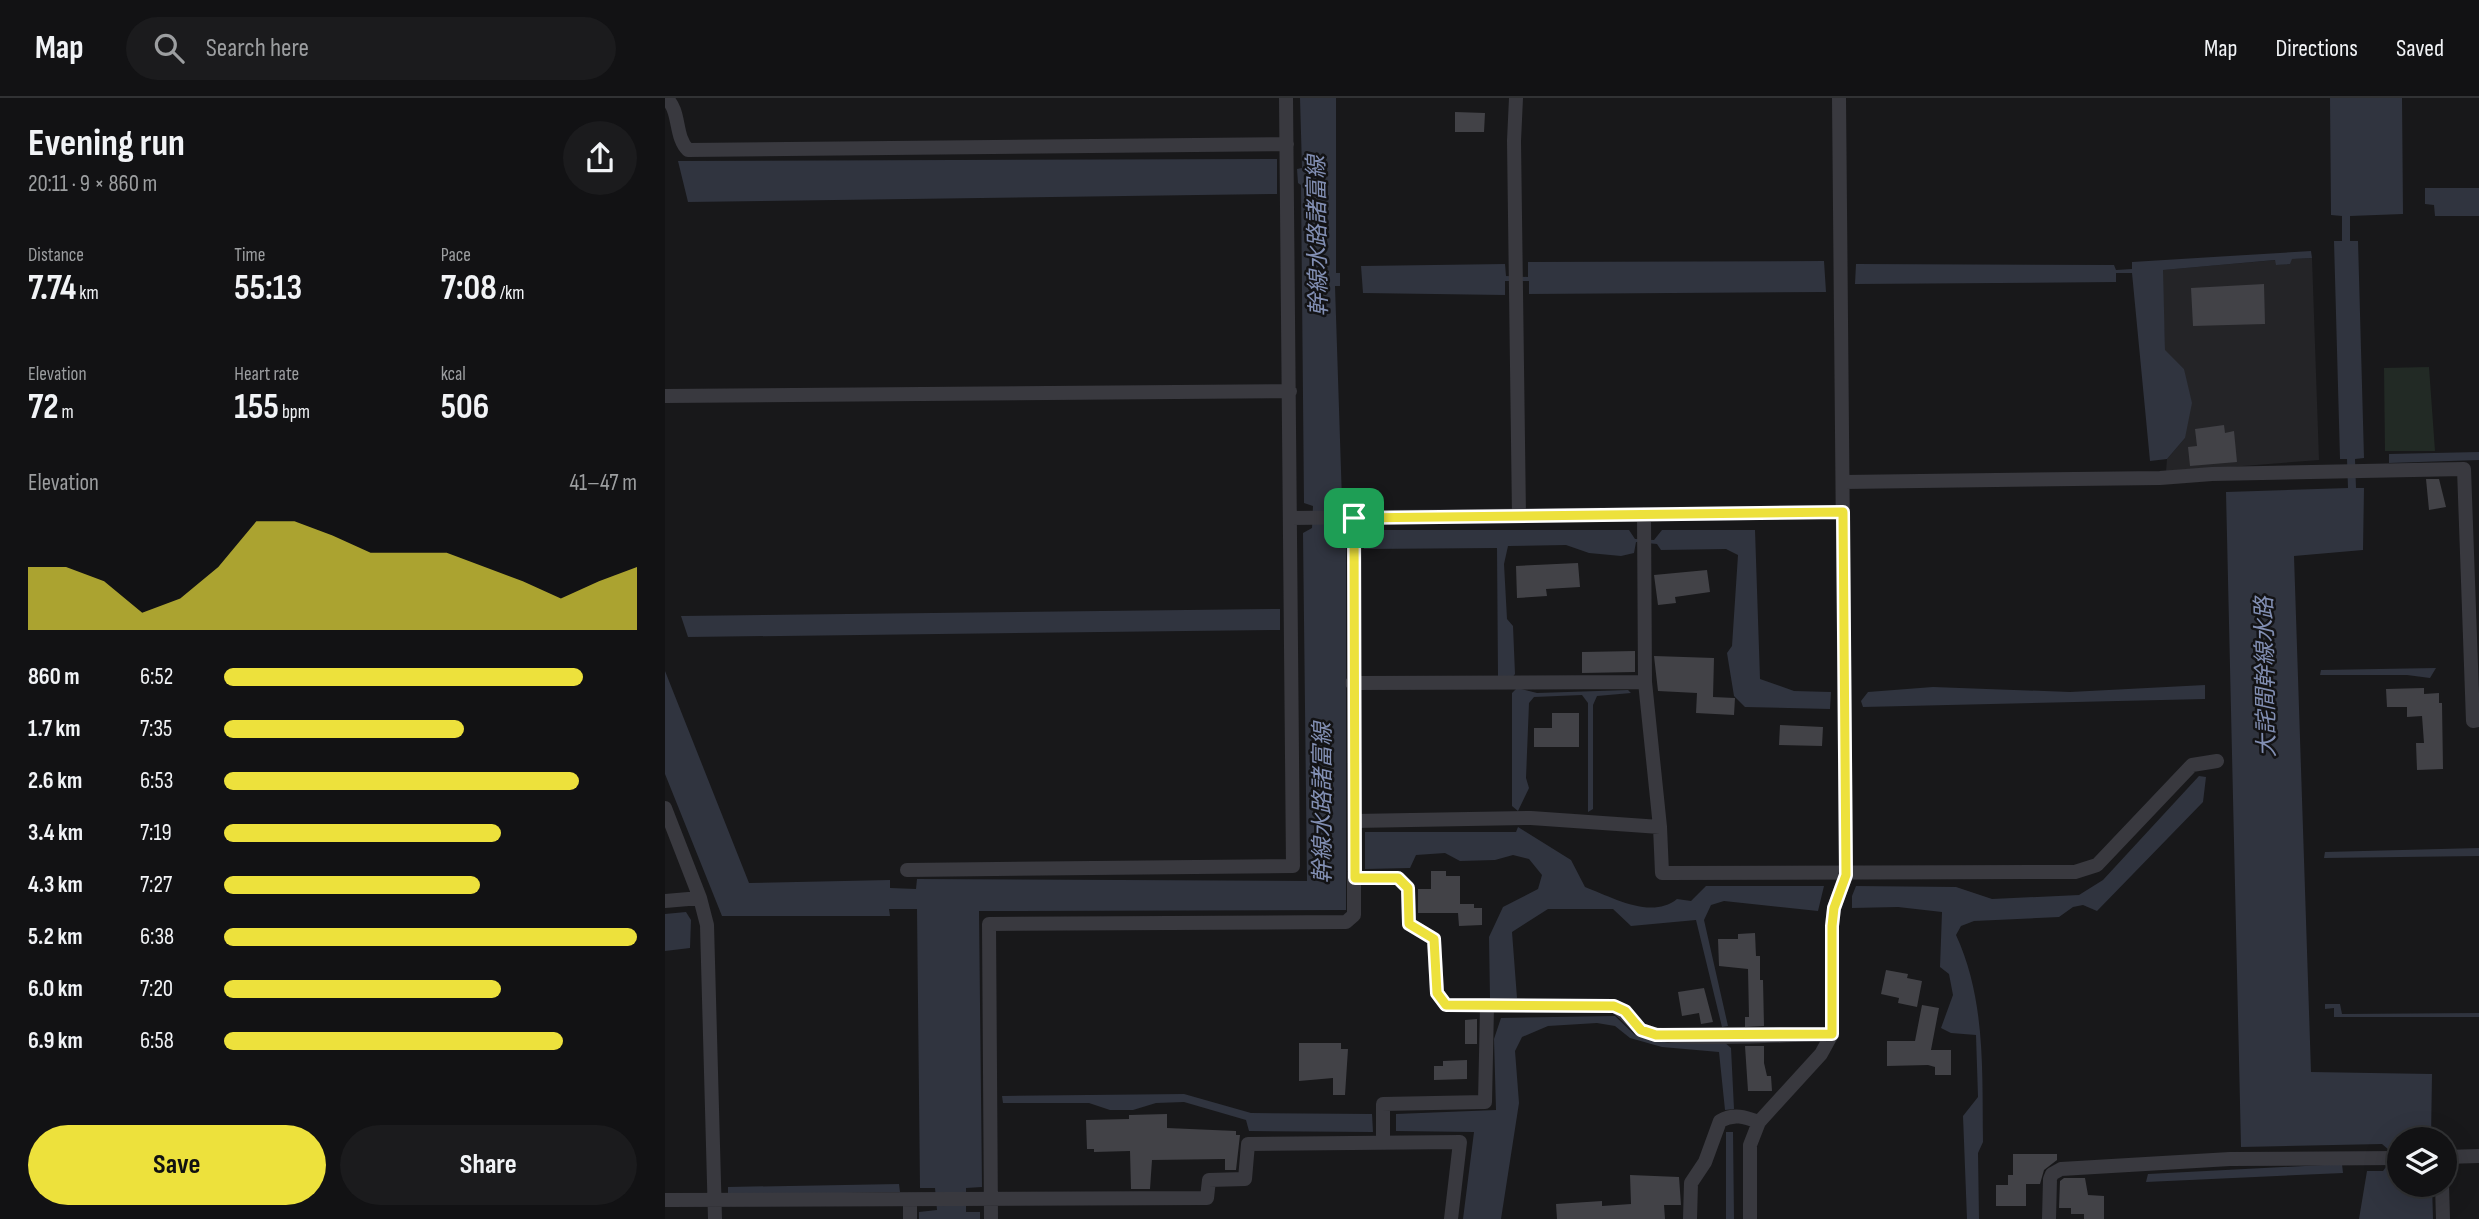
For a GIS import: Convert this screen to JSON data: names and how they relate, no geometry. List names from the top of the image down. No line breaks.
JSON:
{"water":["幹線水路諸富線","大詫間幹線水路"],"page":{"header":"Map","search":"Search here","nav":["Map","Directions","Saved"],"heading":["Evening run","20:11 · 9 × 860 m"],"stats":[["Distance","7.74 km"],["Time","55:13"],["Pace","7:08 /km"],["Elevation","72 m"],["Heart rate","155 bpm"],["kcal","506"]],"chart":["Elevation","41–47 m"],"list":[{"name":"860 m","note":"6:52"},{"name":"1.7 km","note":"7:35"},{"name":"2.6 km","note":"6:53"},{"name":"3.4 km","note":"7:19"},{"name":"4.3 km","note":"7:27"},{"name":"5.2 km","note":"6:38"},{"name":"6.0 km","note":"7:20"},{"name":"6.9 km","note":"6:58"}],"buttons":["Save","Share"]}}
